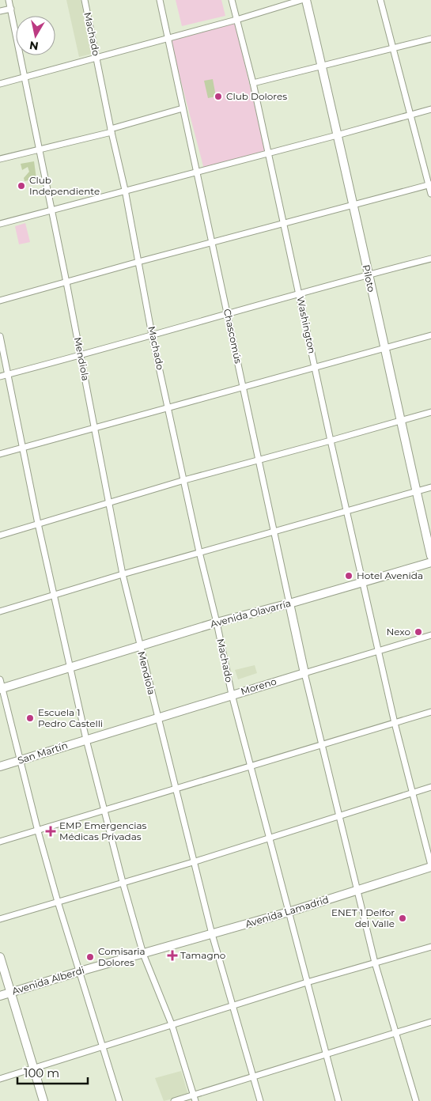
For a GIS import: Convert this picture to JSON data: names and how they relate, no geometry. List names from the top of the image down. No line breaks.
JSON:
{"streets":{"main road":["Piloto","Chascomús","Avenida Olavarría","Moreno","San Martín","Avenida Lamadrid","Avenida Alberdi"],"street":["Machado","Washington","Mendiola"]},"crossings":[["Machado","Avenida Olavarría"],["Machado","Moreno"],["Machado","Avenida Lamadrid"],["Washington","Avenida Olavarría"],["Washington","Moreno"],["Washington","Avenida Lamadrid"],["Chascomús","Avenida Olavarría"],["Chascomús","Moreno"],["Mendiola","Avenida Olavarría"],["Mendiola","Moreno"],["Mendiola","Avenida Lamadrid"],["Moreno","San Martín"],["Avenida Lamadrid","Avenida Alberdi"]],"places":{"other":["Club Dolores","Club Independiente","Hotel Avenida","Nexo","Escuela 1 Pedro Castelli","ENET 1 Delfor del Valle","Comisaria Dolores"],"health":["EMP Emergencias Médicas Privadas","Tamagno"]},"scale_bar":"100 m","north":"bottom"}
